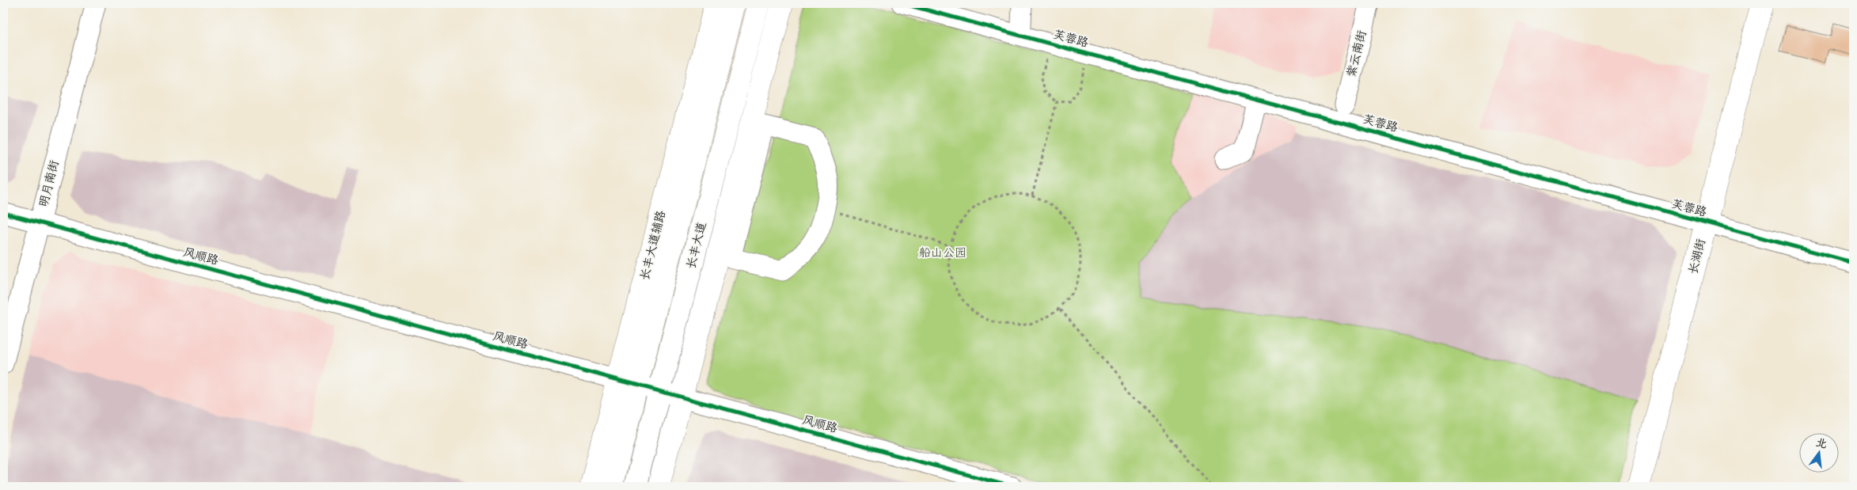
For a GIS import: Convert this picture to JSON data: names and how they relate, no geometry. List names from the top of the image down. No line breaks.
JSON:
{"streets":{"main road":["长丰大道辅路","长丰大道","长湖街"],"street":["芙蓉路","紫云南街","明月南街","风顺路"]},"crossings":[["芙蓉路","长湖街"],["明月南街","风顺路"],["长丰大道辅路","长丰大道"],["长丰大道辅路","风顺路"],["长丰大道","风顺路"]],"parks":["船山公园"],"north":"top"}
